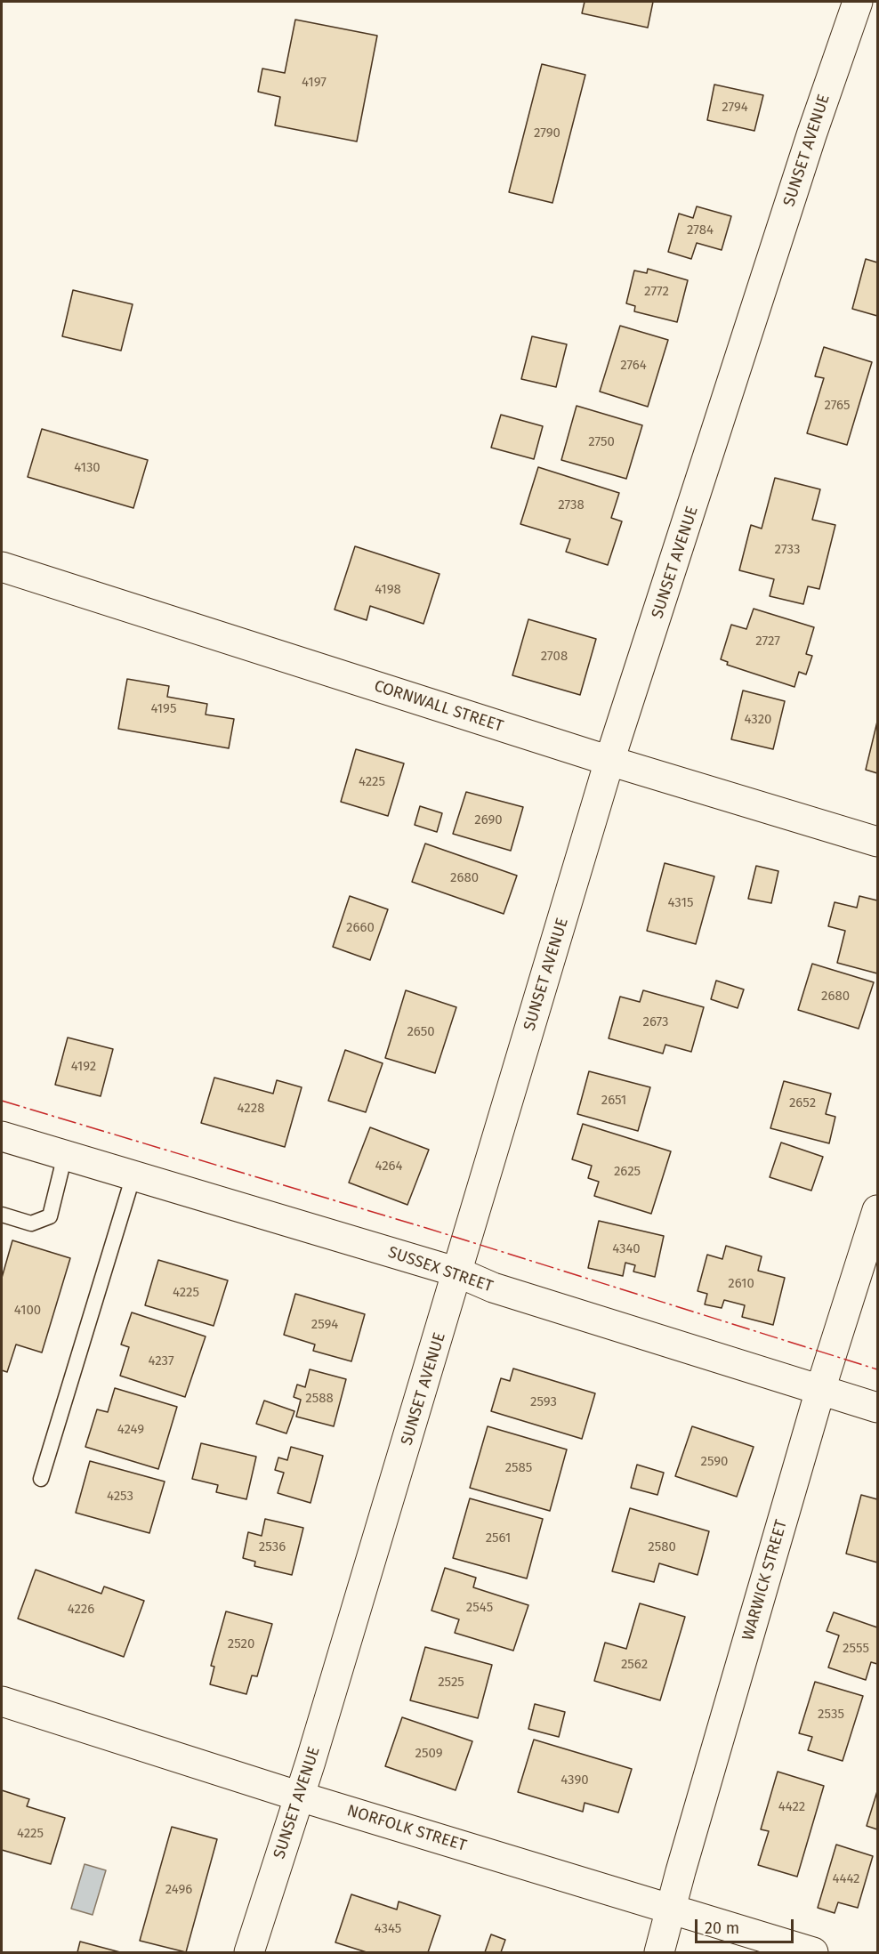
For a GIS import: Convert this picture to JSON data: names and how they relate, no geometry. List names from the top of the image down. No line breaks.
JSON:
{"streets":{"street":["SUNSET AVENUE","CORNWALL STREET","SUSSEX STREET","WARWICK STREET","NORFOLK STREET"]},"crossings":[["SUNSET AVENUE","CORNWALL STREET"],["SUNSET AVENUE","SUSSEX STREET"],["SUNSET AVENUE","NORFOLK STREET"],["SUSSEX STREET","WARWICK STREET"],["WARWICK STREET","NORFOLK STREET"]],"house_numbers":["4197","2794","2790","2784","2772","2764","2765","2750","4130","2738","2733","4198","2727","2708","4195","4320","4225","2690","2680","4315","2660","2680","2673","2650","4192","2651","2652","4228","4264","2625","4340","2610","4225","4100","2594","4237","2588","2593","4249","2590","2585","4253","2561","2536","2580","2545","4226","2520","2555","2562","2525","2535","2509","4390","4422","4225","4442","2496","4345"],"scale_bar":"20 m"}
